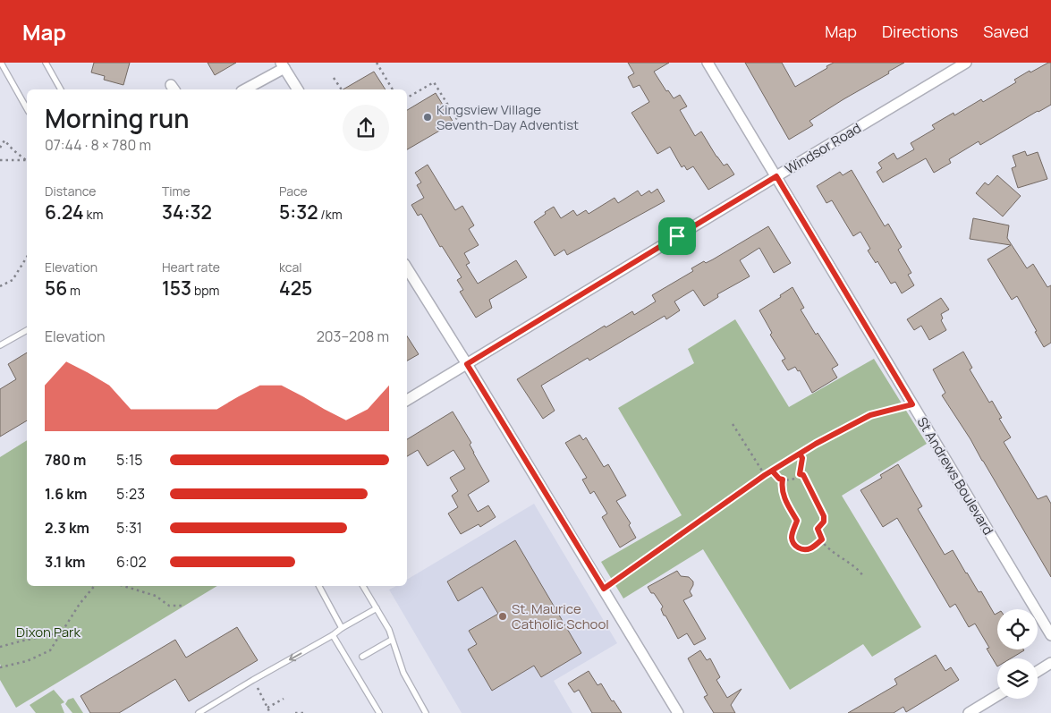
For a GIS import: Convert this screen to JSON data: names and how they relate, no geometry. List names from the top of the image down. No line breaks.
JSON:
{"streets":{"street":["Windsor Road","St Andrews Boulevard"]},"crossings":[["Windsor Road","St Andrews Boulevard"]],"parks":["Dixon Park"],"places":["Kingsview Village Seventh-Day Adventist","St. Maurice Catholic School"],"page":{"header":"Map","nav":["Map","Directions","Saved"],"heading":["Morning run","07:44 · 8 × 780 m"],"stats":[["Distance","6.24 km"],["Time","34:32"],["Pace","5:32 /km"],["Elevation","56 m"],["Heart rate","153 bpm"],["kcal","425"]],"chart":["Elevation","203–208 m"],"list":[{"name":"780 m","note":"5:15"},{"name":"1.6 km","note":"5:23"},{"name":"2.3 km","note":"5:31"},{"name":"3.1 km","note":"6:02"}]}}
